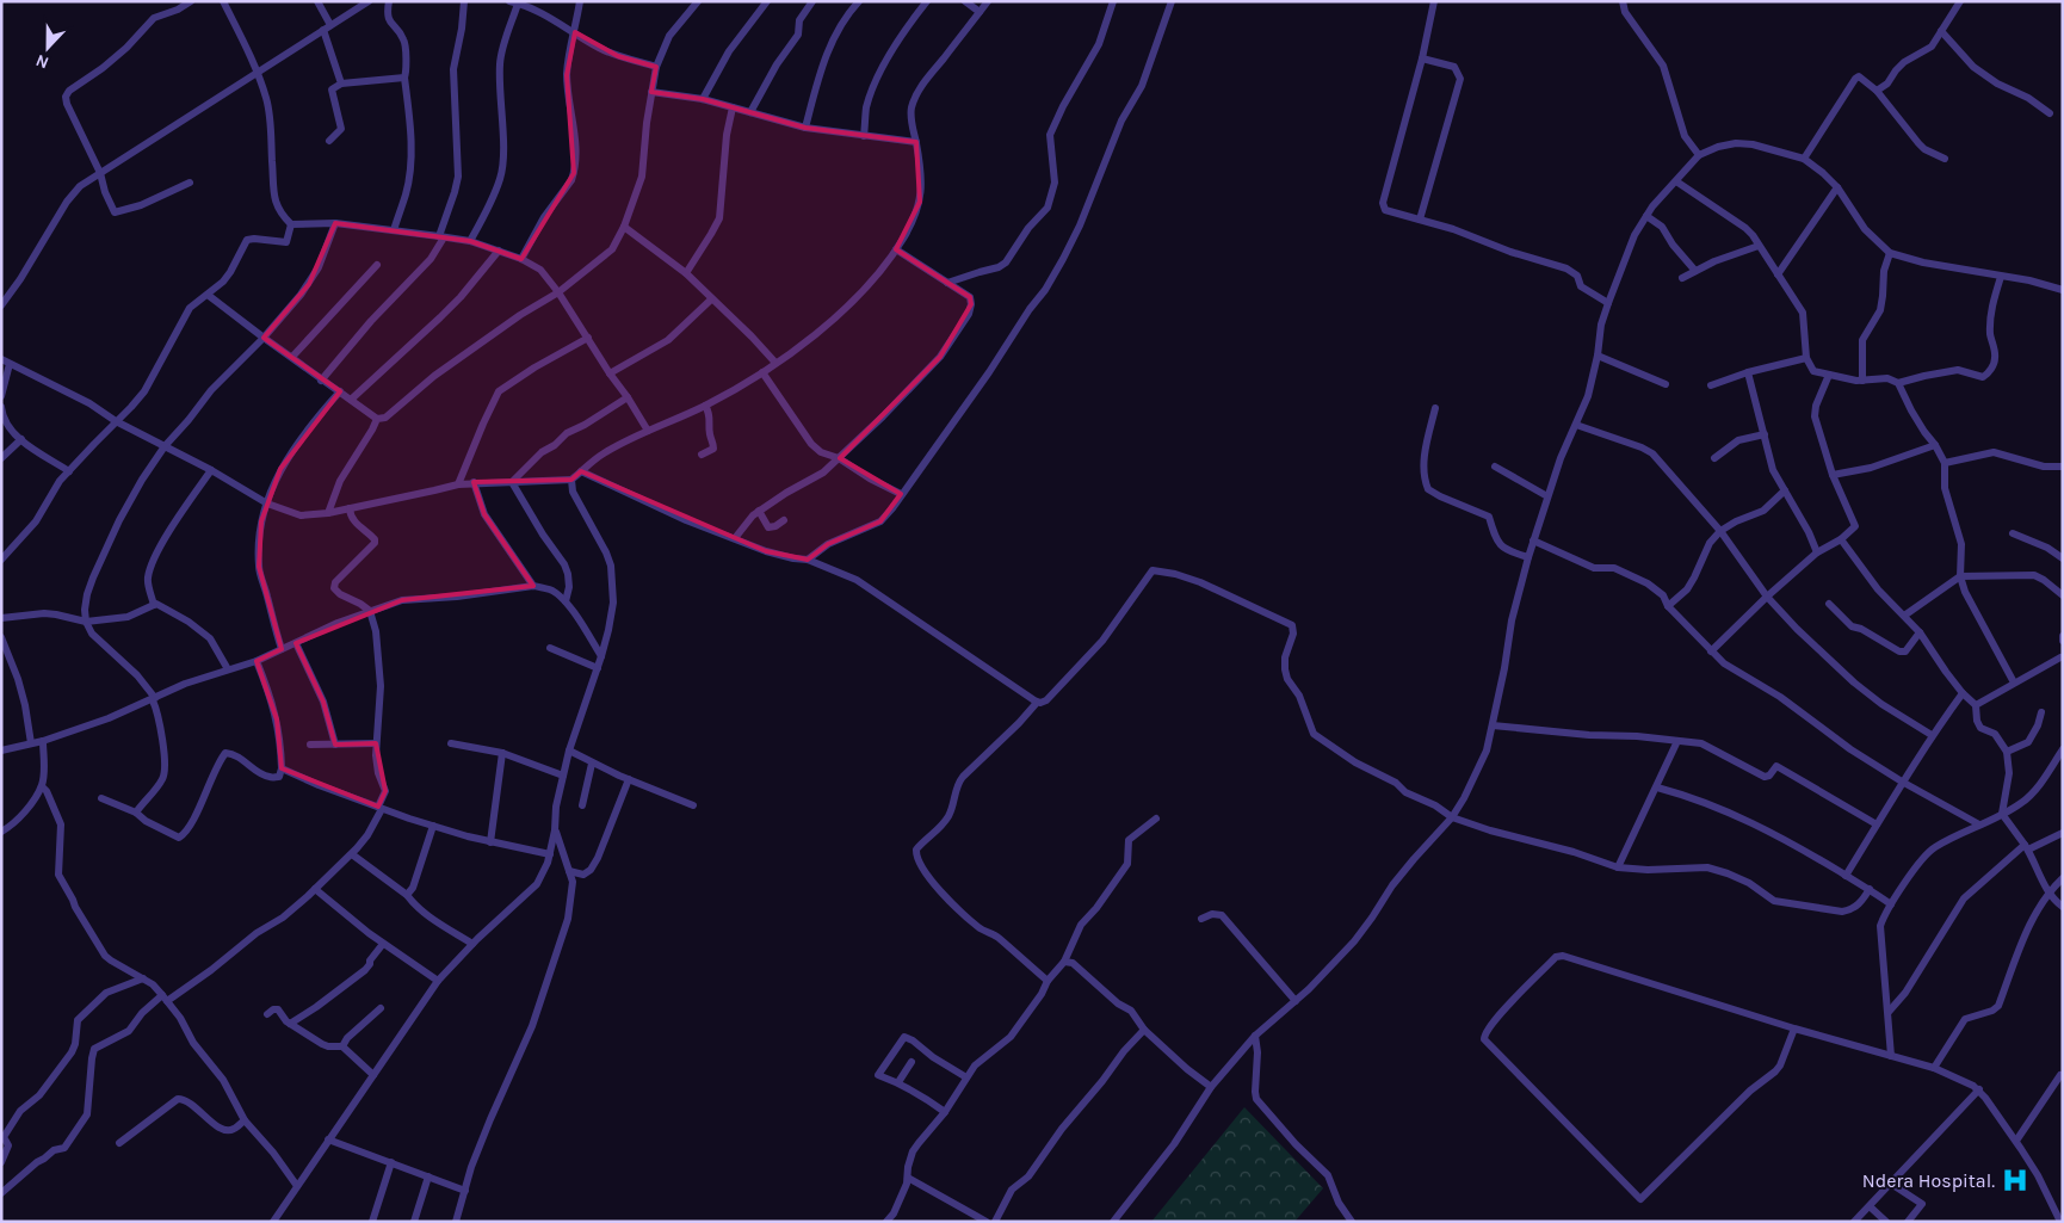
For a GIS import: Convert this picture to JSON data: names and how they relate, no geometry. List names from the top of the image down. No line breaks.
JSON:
{"places":{"hospital":["Ndera Hospital."]},"north":"bottom"}
